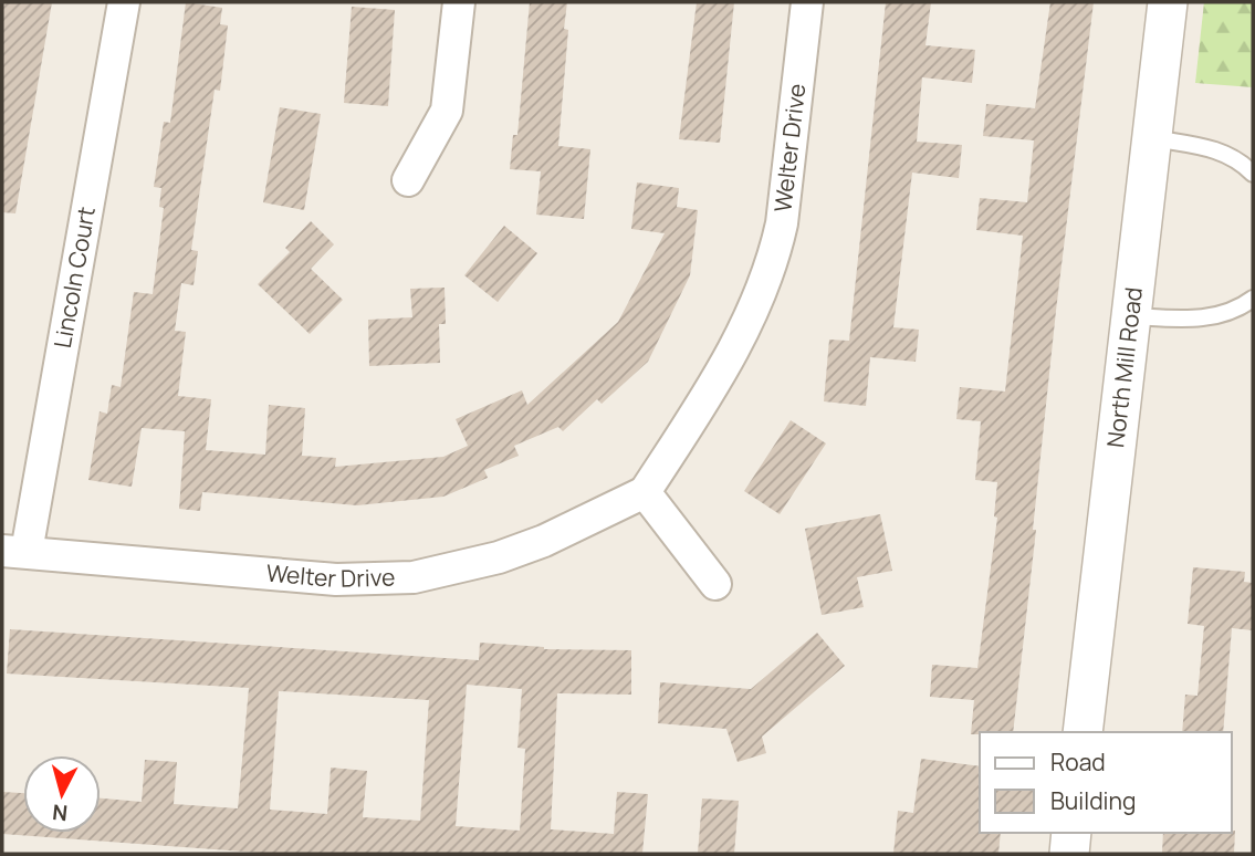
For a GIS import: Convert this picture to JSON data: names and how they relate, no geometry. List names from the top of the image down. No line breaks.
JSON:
{"streets":{"street":["Welter Drive","Lincoln Court","North Mill Road"]},"crossings":[["Welter Drive","Lincoln Court"]],"legend":["Road","Building"],"north":"bottom"}
